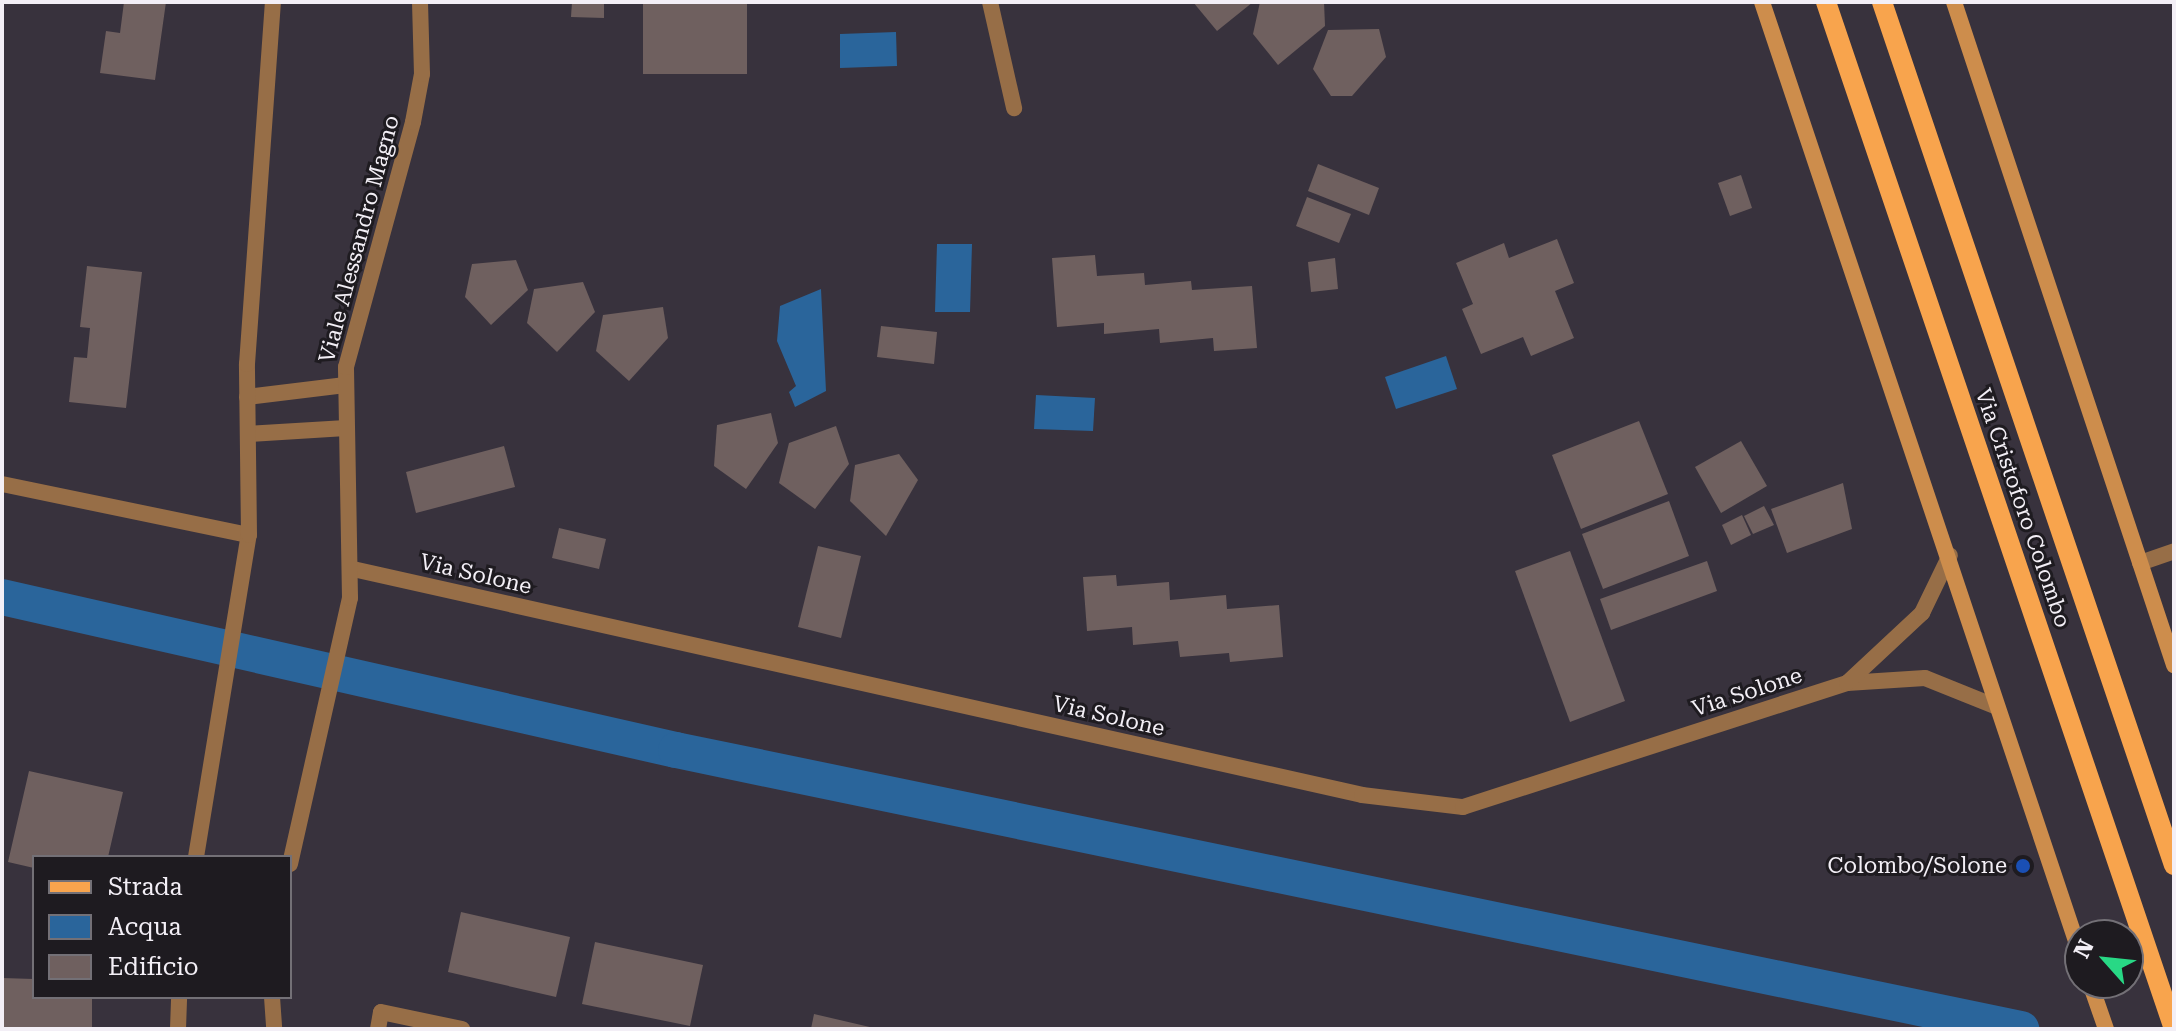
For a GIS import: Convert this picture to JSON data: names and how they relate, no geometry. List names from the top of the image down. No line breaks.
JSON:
{"streets":{"main road":["Via Cristoforo Colombo"],"street":["Viale Alessandro Magno","Via Solone"]},"crossings":[["Viale Alessandro Magno","Via Solone"]],"places":["Colombo/Solone"],"legend":["Strada","Acqua","Edificio"],"north":"top left"}
